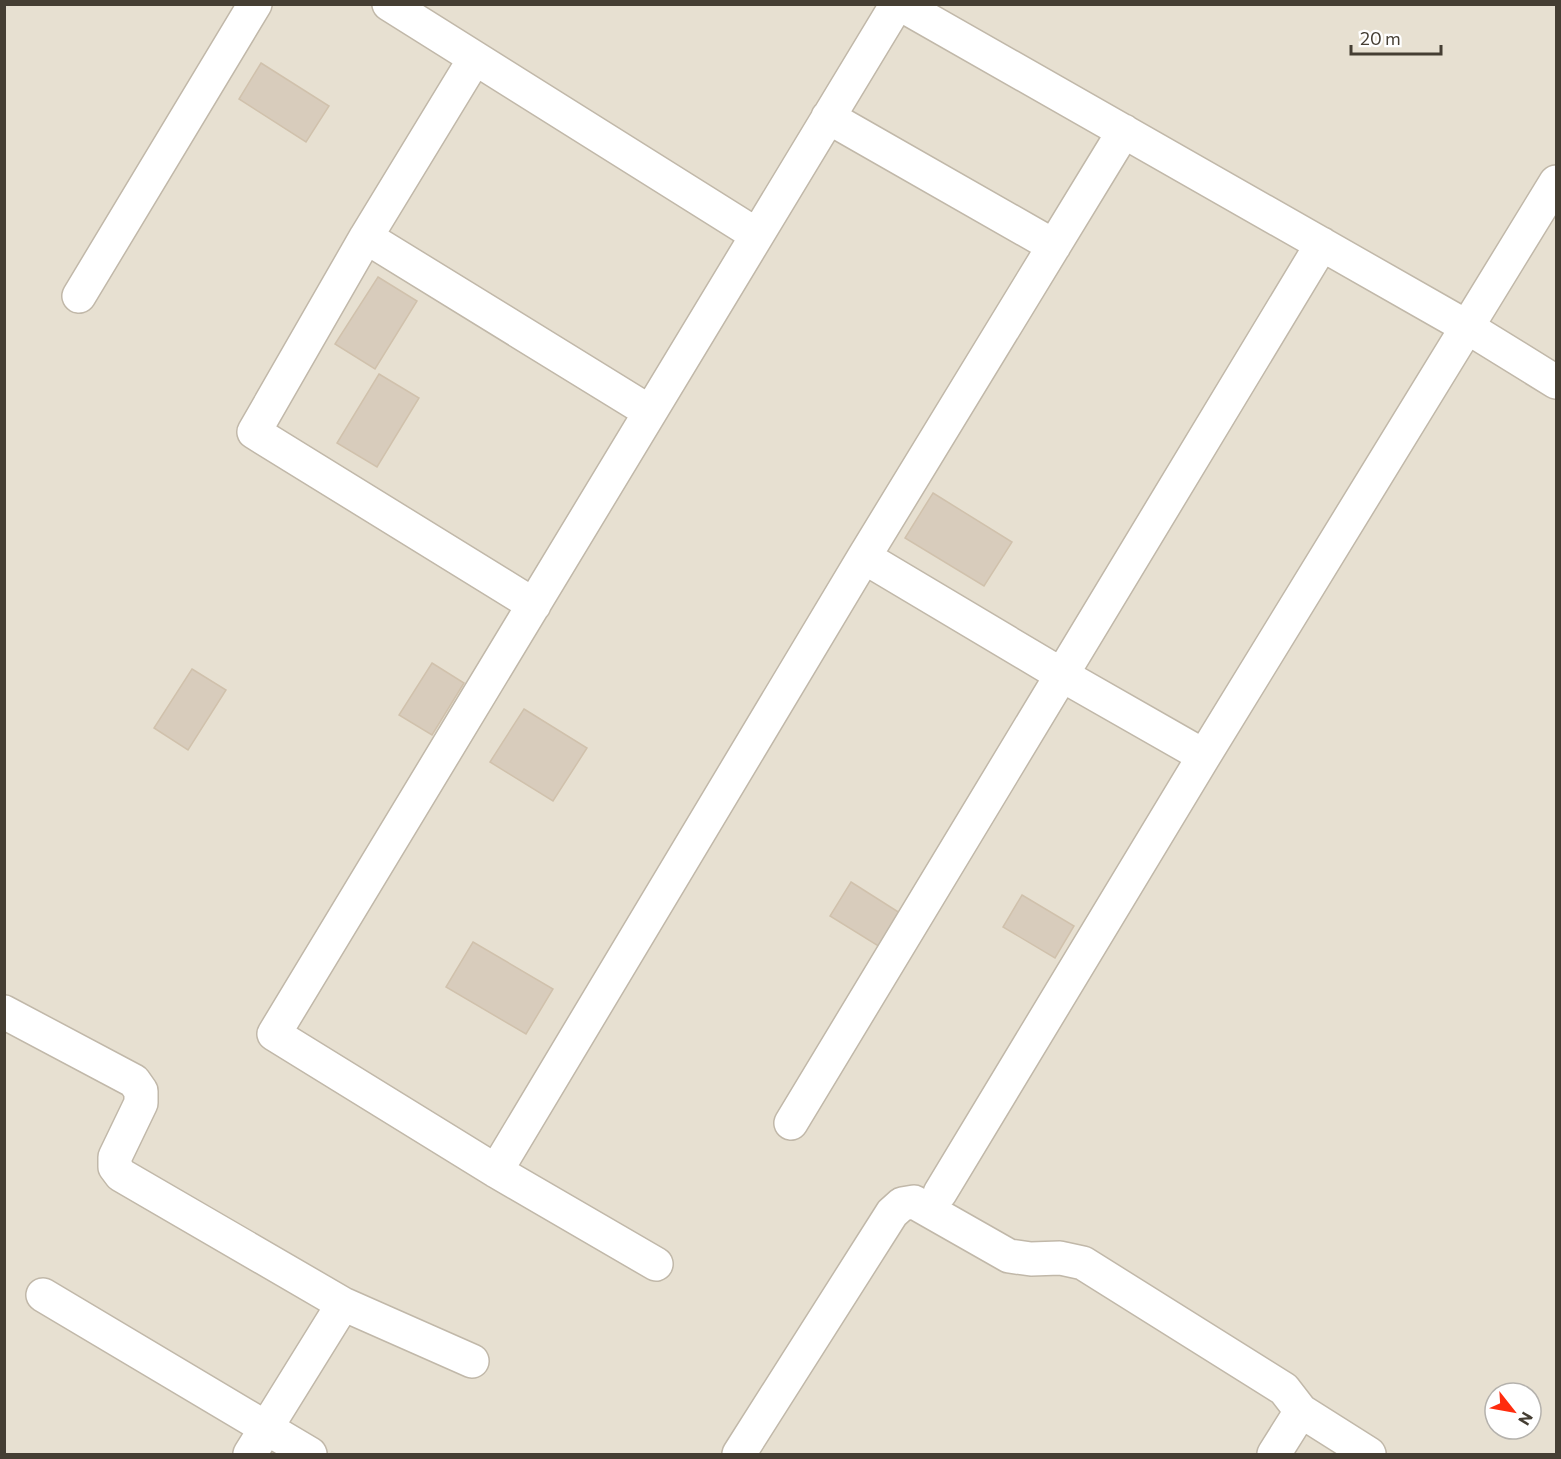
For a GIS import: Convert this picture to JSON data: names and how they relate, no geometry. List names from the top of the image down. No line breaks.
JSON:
{"scale_bar":"20 m","north":"bottom right"}
